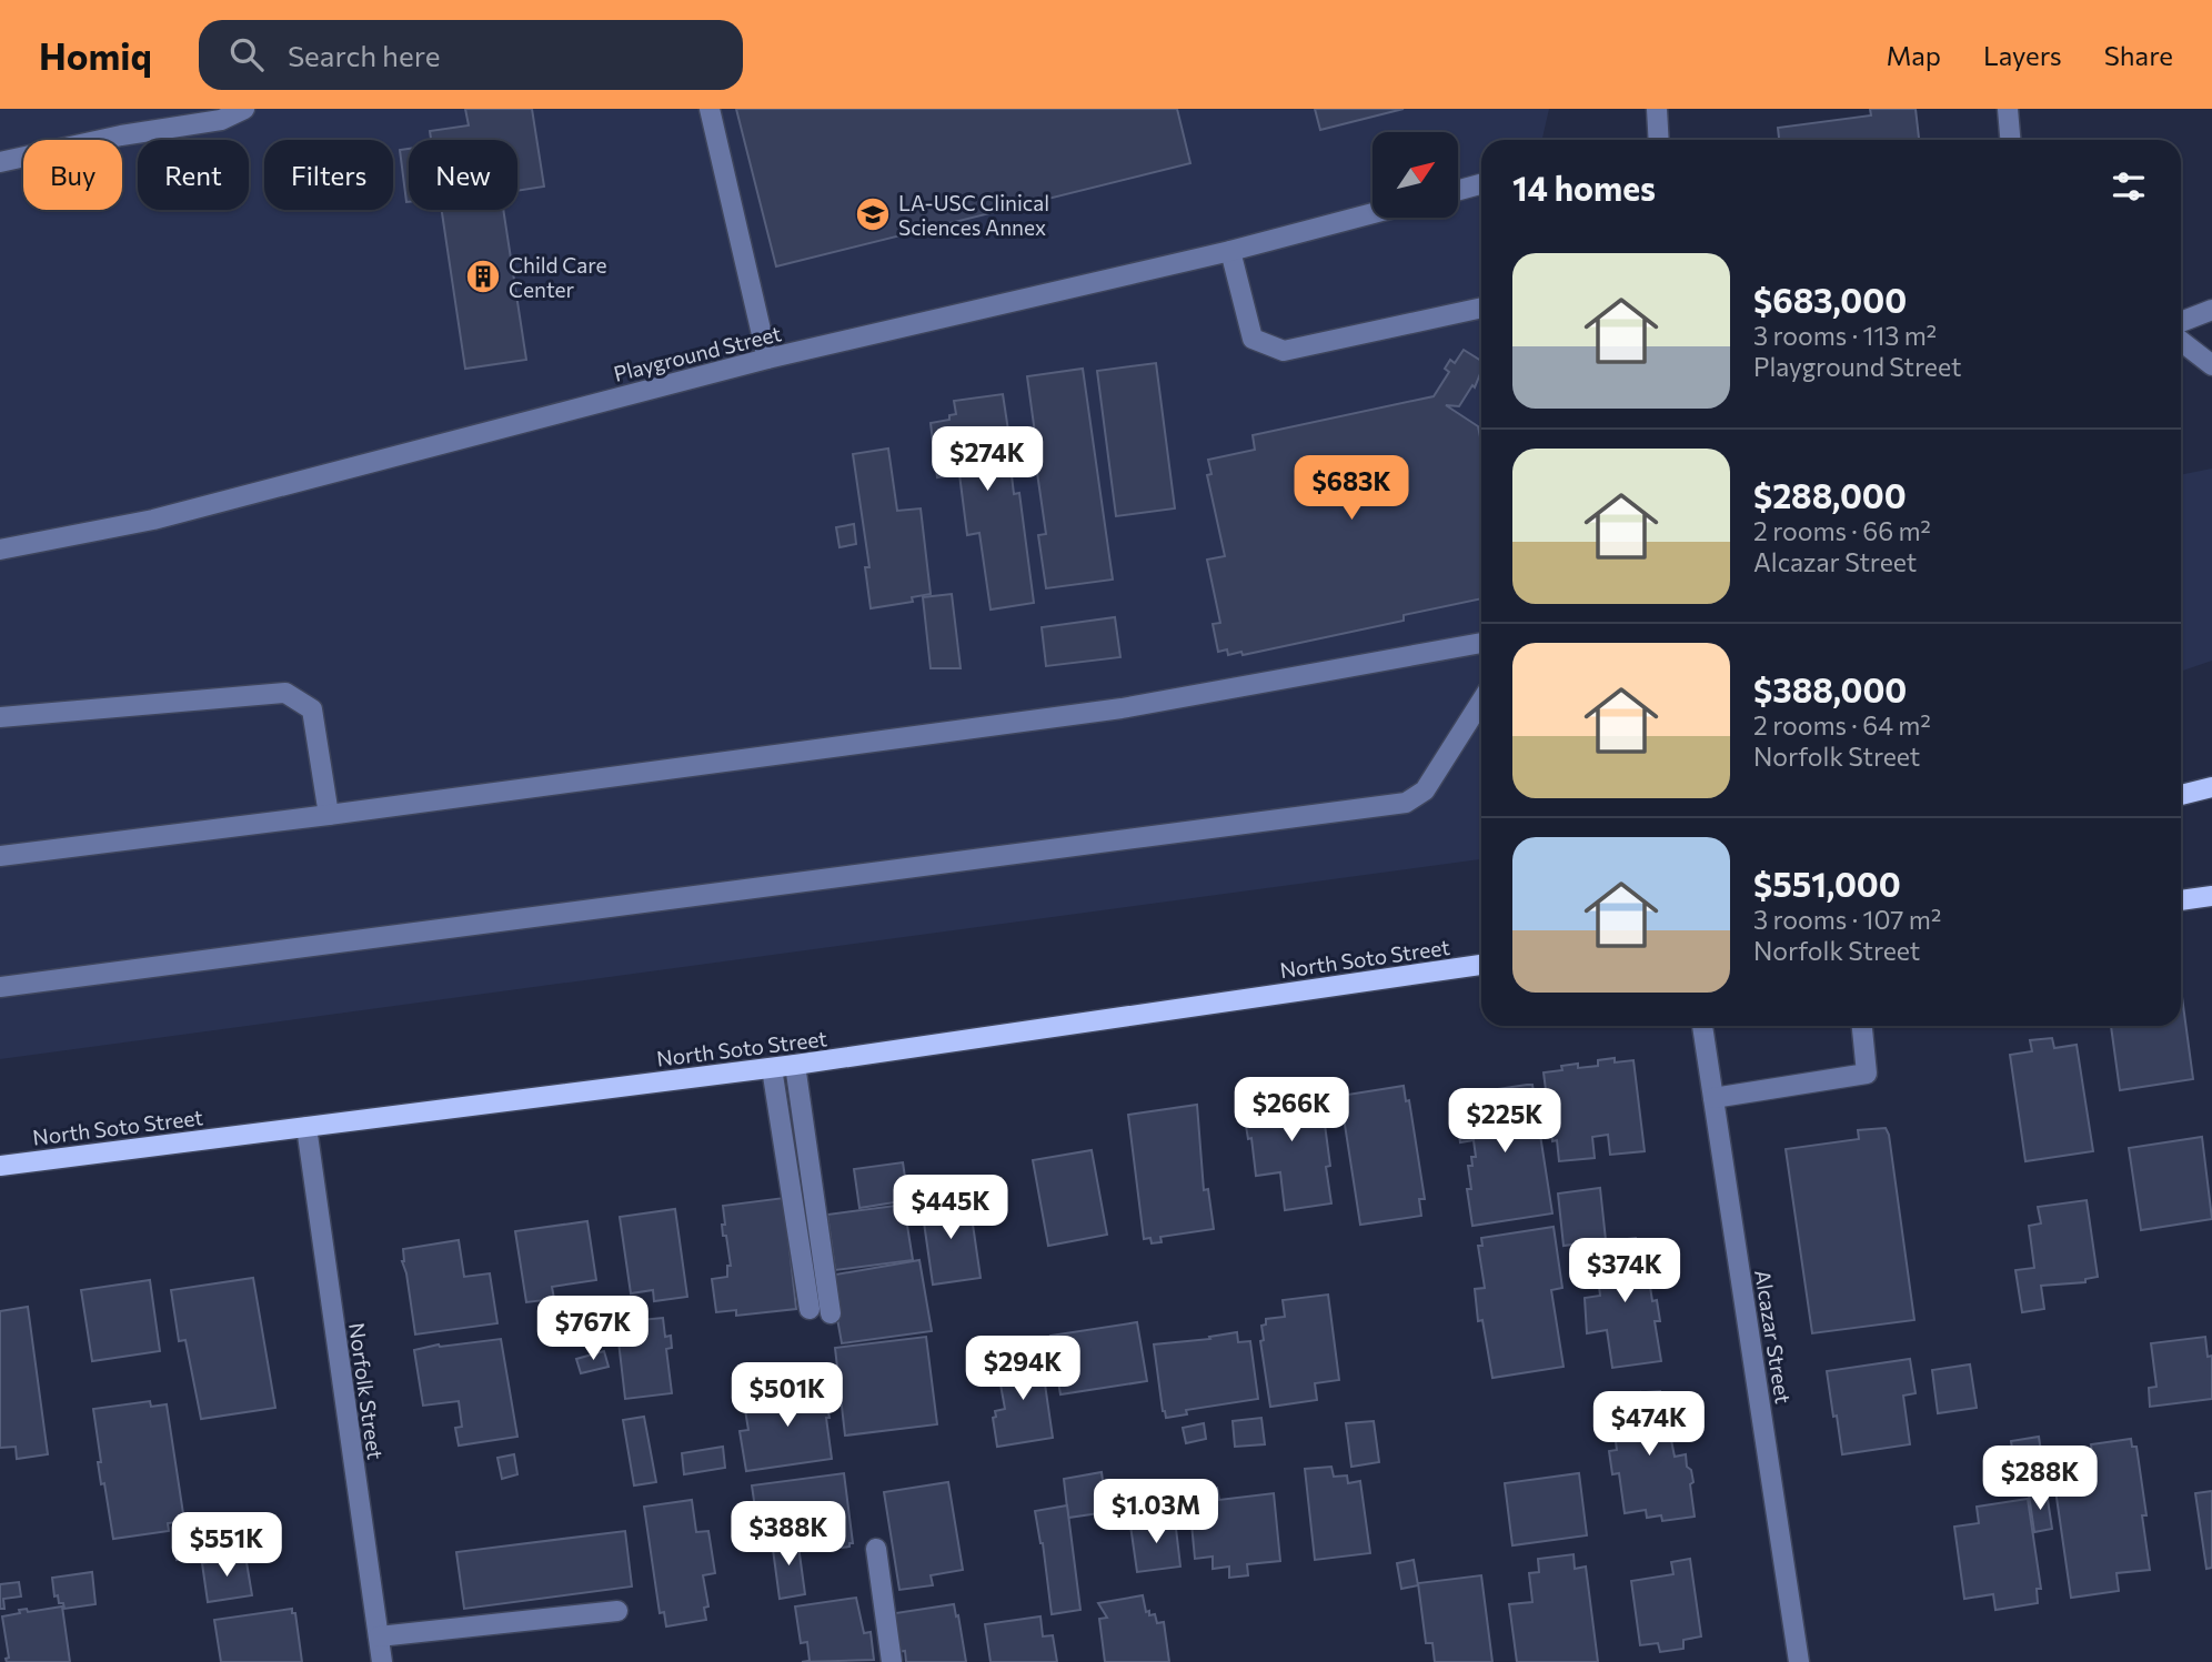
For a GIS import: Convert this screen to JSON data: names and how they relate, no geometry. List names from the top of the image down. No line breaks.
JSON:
{"streets":{"main road":["North Soto Street"],"street":["Playground Street","Alcazar Street","Norfolk Street"]},"crossings":[["North Soto Street","Norfolk Street"]],"places":{"school or university":["LA-USC Clinical Sciences Annex"],"building":["Child Care Center"]},"north":"top right","page":{"header":"Homiq","search":"Search here","nav":["Map","Layers","Share"],"chip":["Buy","Rent","Filters","New"],"heading":"14 homes","list":[{"name":"$683,000","note":"3 rooms · 113 m² · Playground Street"},{"name":"$288,000","note":"2 rooms · 66 m² · Alcazar Street"},{"name":"$388,000","note":"2 rooms · 64 m² · Norfolk Street"},{"name":"$551,000","note":"3 rooms · 107 m² · Norfolk Street"}],"price":["$274K","$683K","$266K","$225K","$445K","$374K","$767K","$294K","$501K","$474K","$288K","$1.03M","$388K","$551K"]}}
